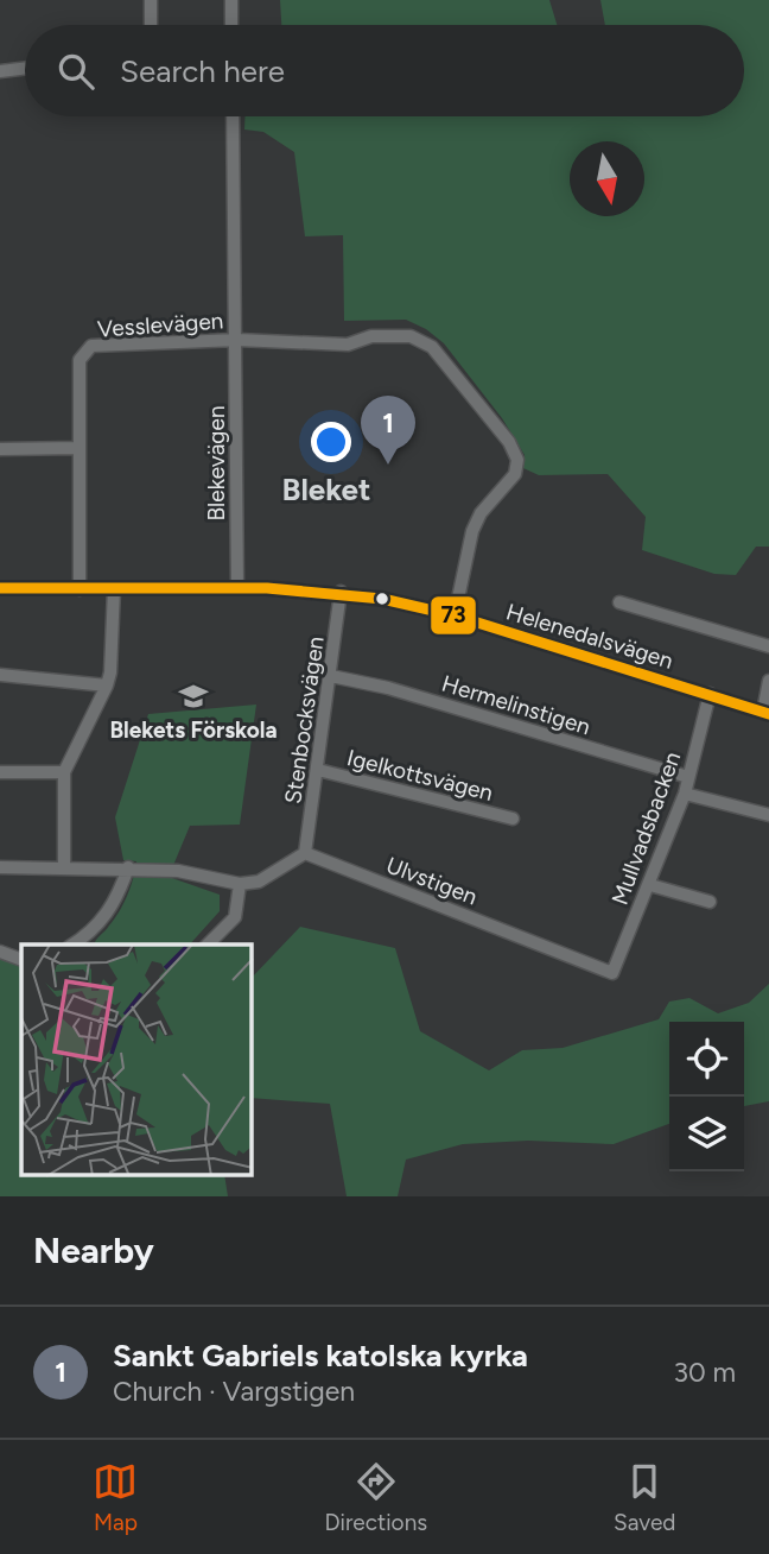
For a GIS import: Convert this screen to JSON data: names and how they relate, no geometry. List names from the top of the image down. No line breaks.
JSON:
{"streets":{"street":["Vesslevägen","Blekevägen","Helenedalsvägen","Hermelinstigen","Stenbocksvägen","Igelkottsvägen","Mullvadsbacken","Ulvstigen"]},"crossings":[["Vesslevägen","Blekevägen"],["Vesslevägen","Helenedalsvägen"],["Blekevägen","Helenedalsvägen"],["Helenedalsvägen","Stenbocksvägen"],["Helenedalsvägen","Mullvadsbacken"],["Hermelinstigen","Stenbocksvägen"],["Hermelinstigen","Mullvadsbacken"],["Stenbocksvägen","Igelkottsvägen"],["Stenbocksvägen","Ulvstigen"],["Mullvadsbacken","Ulvstigen"]],"districts":["Bleket"],"places":{"school or university":["Blekets Förskola"]},"lines":["transit line 73"],"north":"bottom","page":{"search":"Search here","pins":"1","heading":"Nearby","list":[{"mark":"1","name":"Sankt Gabriels katolska kyrka","note":"Church · Vargstigen","value":"30 m"}],"nav":["Map","Directions","Saved"]}}
